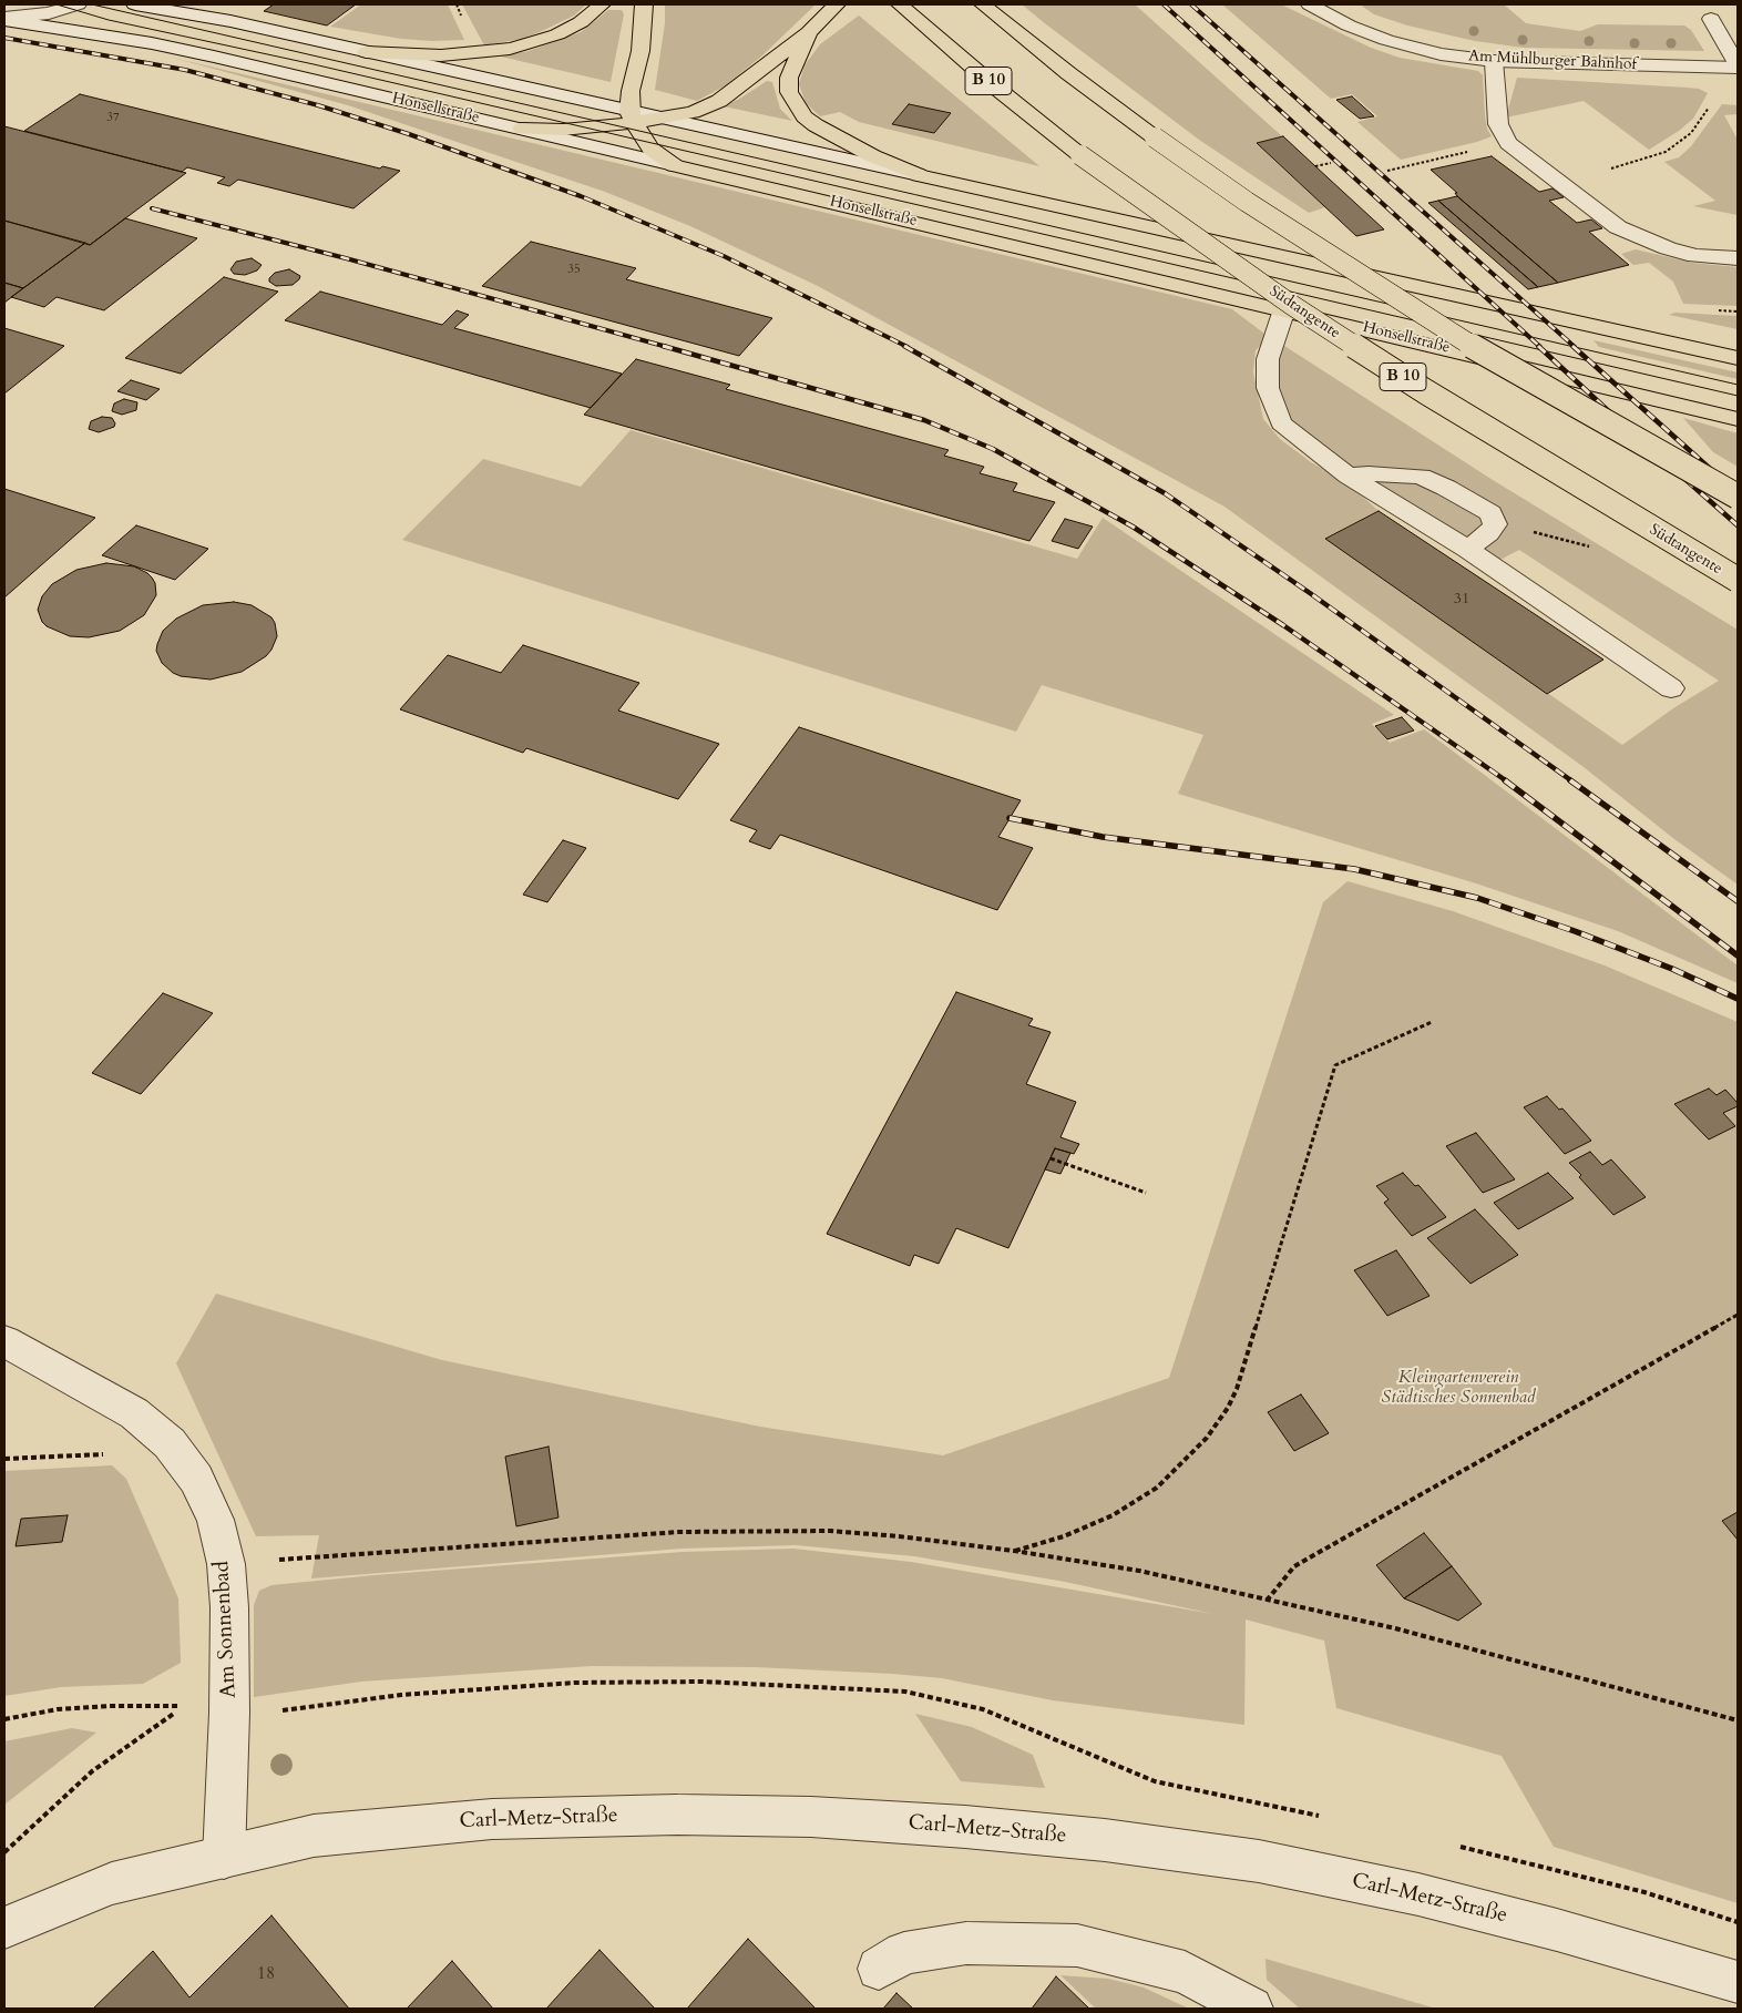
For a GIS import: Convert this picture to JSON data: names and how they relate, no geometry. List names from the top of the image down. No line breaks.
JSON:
{"streets":{"main road":["Am Mühlburger Bahnhof","B 10","Honsellstraße","Südtangente","Am Sonnenbad","Carl-Metz-Straße"]},"crossings":[["Am Sonnenbad","Carl-Metz-Straße"]],"parks":["Kleingartenverein Städtisches Sonnenbad"],"house_numbers":["37","35","31","18"]}
